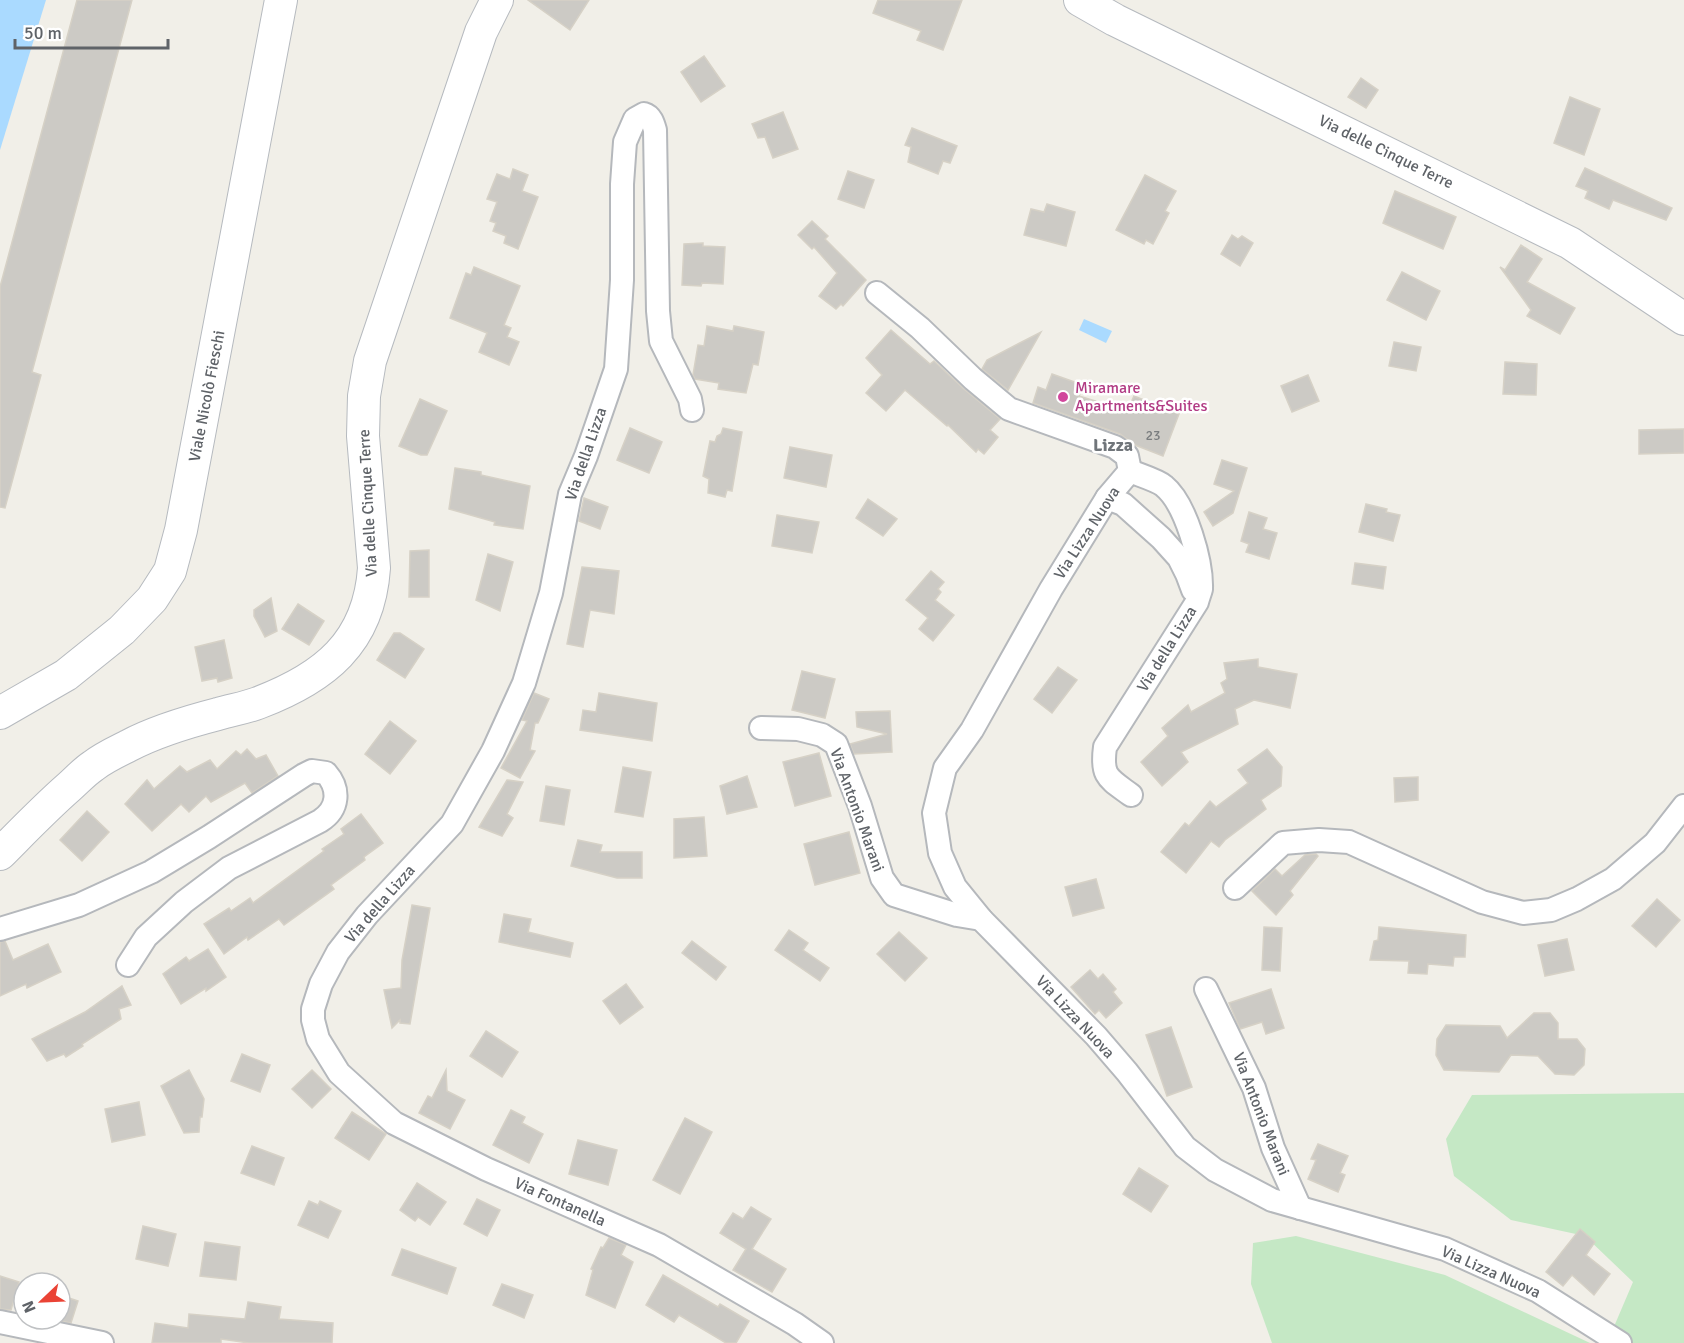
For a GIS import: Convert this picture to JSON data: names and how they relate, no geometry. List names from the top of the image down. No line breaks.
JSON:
{"streets":{"main road":["Via delle Cinque Terre","Viale Nicolò Fieschi"],"street":["Via della Lizza","Via Lizza Nuova","Via Antonio Marani","Via Fontanella"]},"crossings":[["Via della Lizza","Via Lizza Nuova"],["Via della Lizza","Via Fontanella"],["Via Lizza Nuova","Via Antonio Marani"]],"districts":["Lizza"],"places":["Miramare Apartments&Suites"],"house_numbers":["23"],"scale_bar":"50 m","north":"bottom left"}
